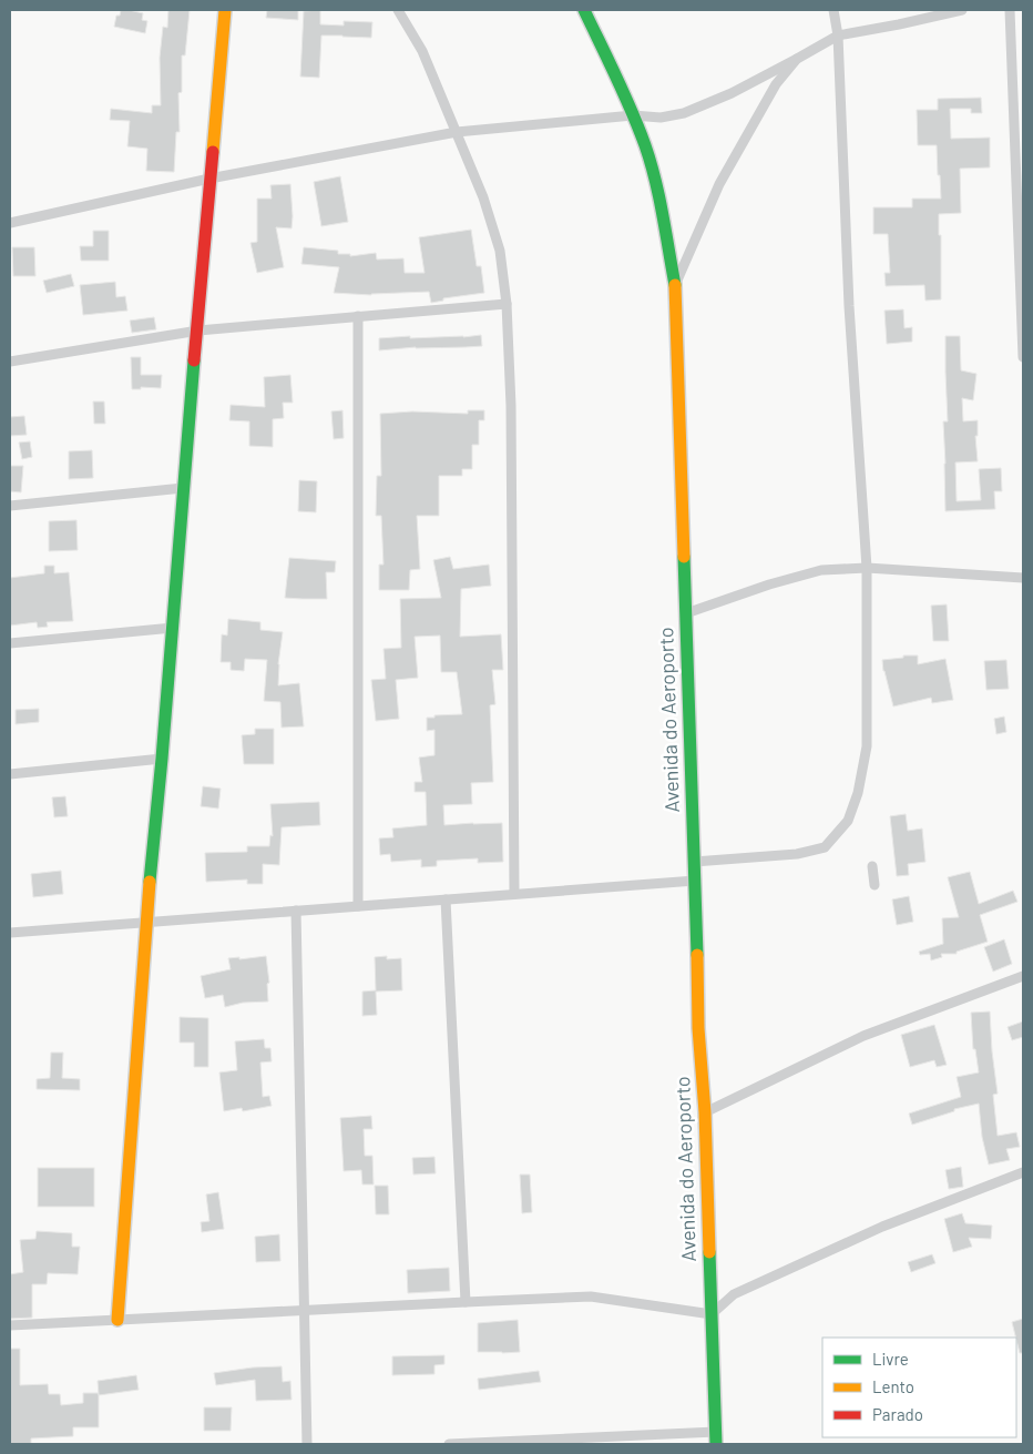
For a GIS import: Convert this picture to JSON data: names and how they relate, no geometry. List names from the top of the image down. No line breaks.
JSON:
{"streets":{"main road":["Avenida do Aeroporto"]},"legend":["Livre","Lento","Parado"]}
